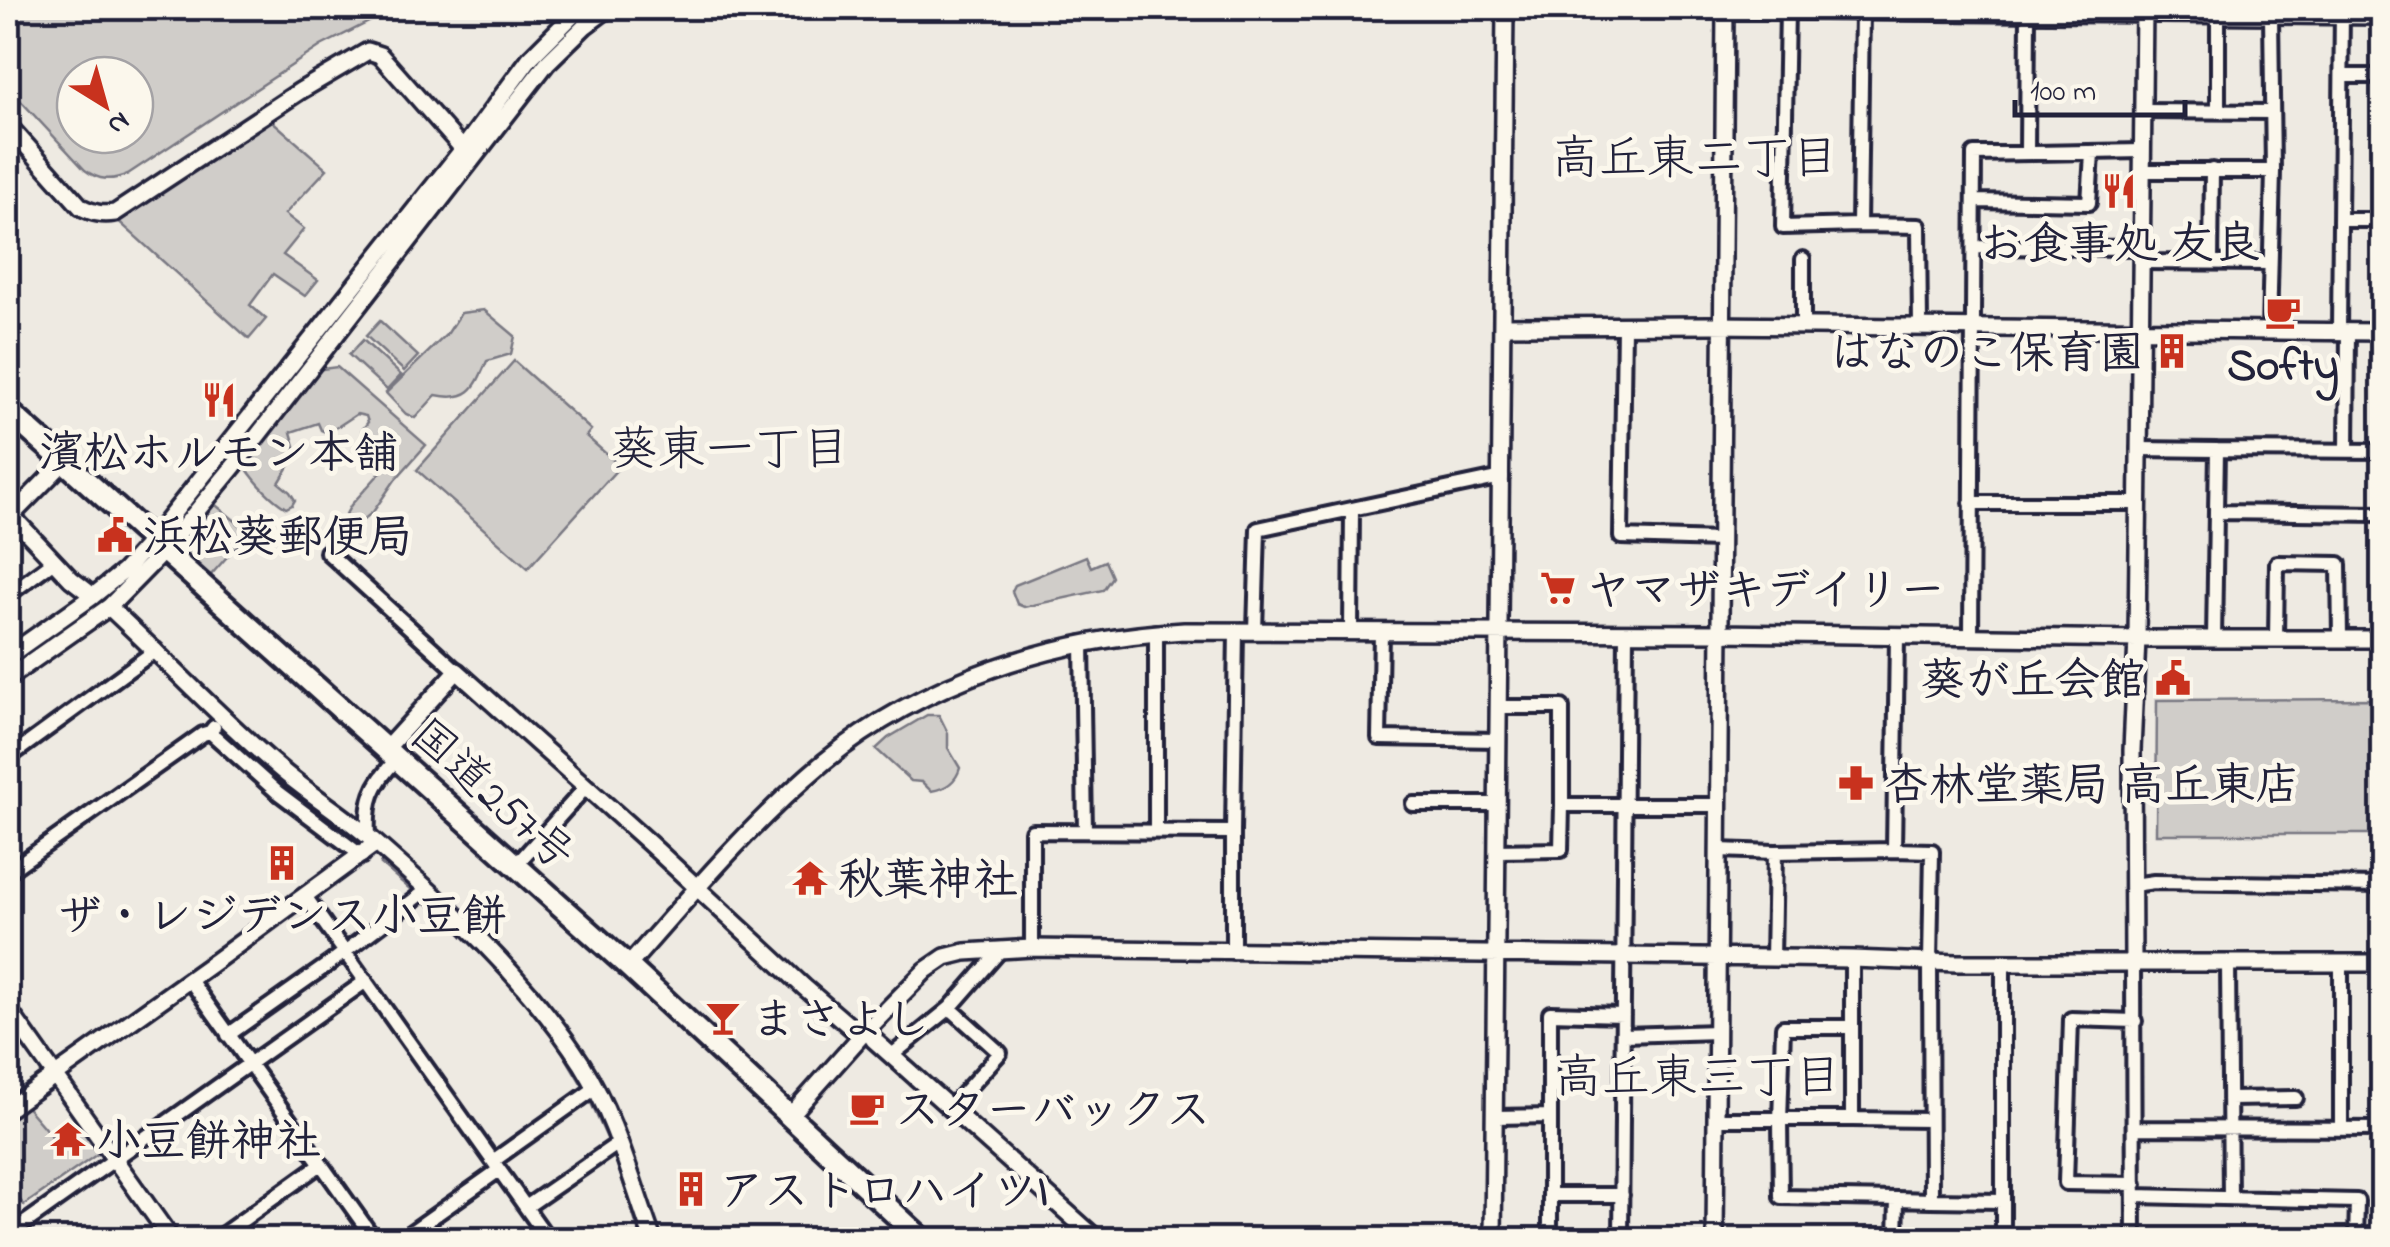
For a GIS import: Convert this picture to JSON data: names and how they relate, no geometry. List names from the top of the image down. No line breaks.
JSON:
{"streets":{"highway":["国道257号"]},"districts":["高丘東二丁目","葵東一丁目","高丘東三丁目"],"places":{"restaurant":["お食事処 友良","濱松ホルモン本舗"],"cafe":["Softy","スターバックス"],"building":["はなのこ保育園","ザ・レジデンス小豆餅","アストロハイツI"],"public building":["浜松葵郵便局","葵が丘会館"],"supermarket":["ヤマザキデイリー"],"pharmacy":["杏林堂薬局 高丘東店"],"temple":["秋葉神社","小豆餅神社"],"bar":["まさよし"]},"scale_bar":"100 m","north":"bottom right"}
